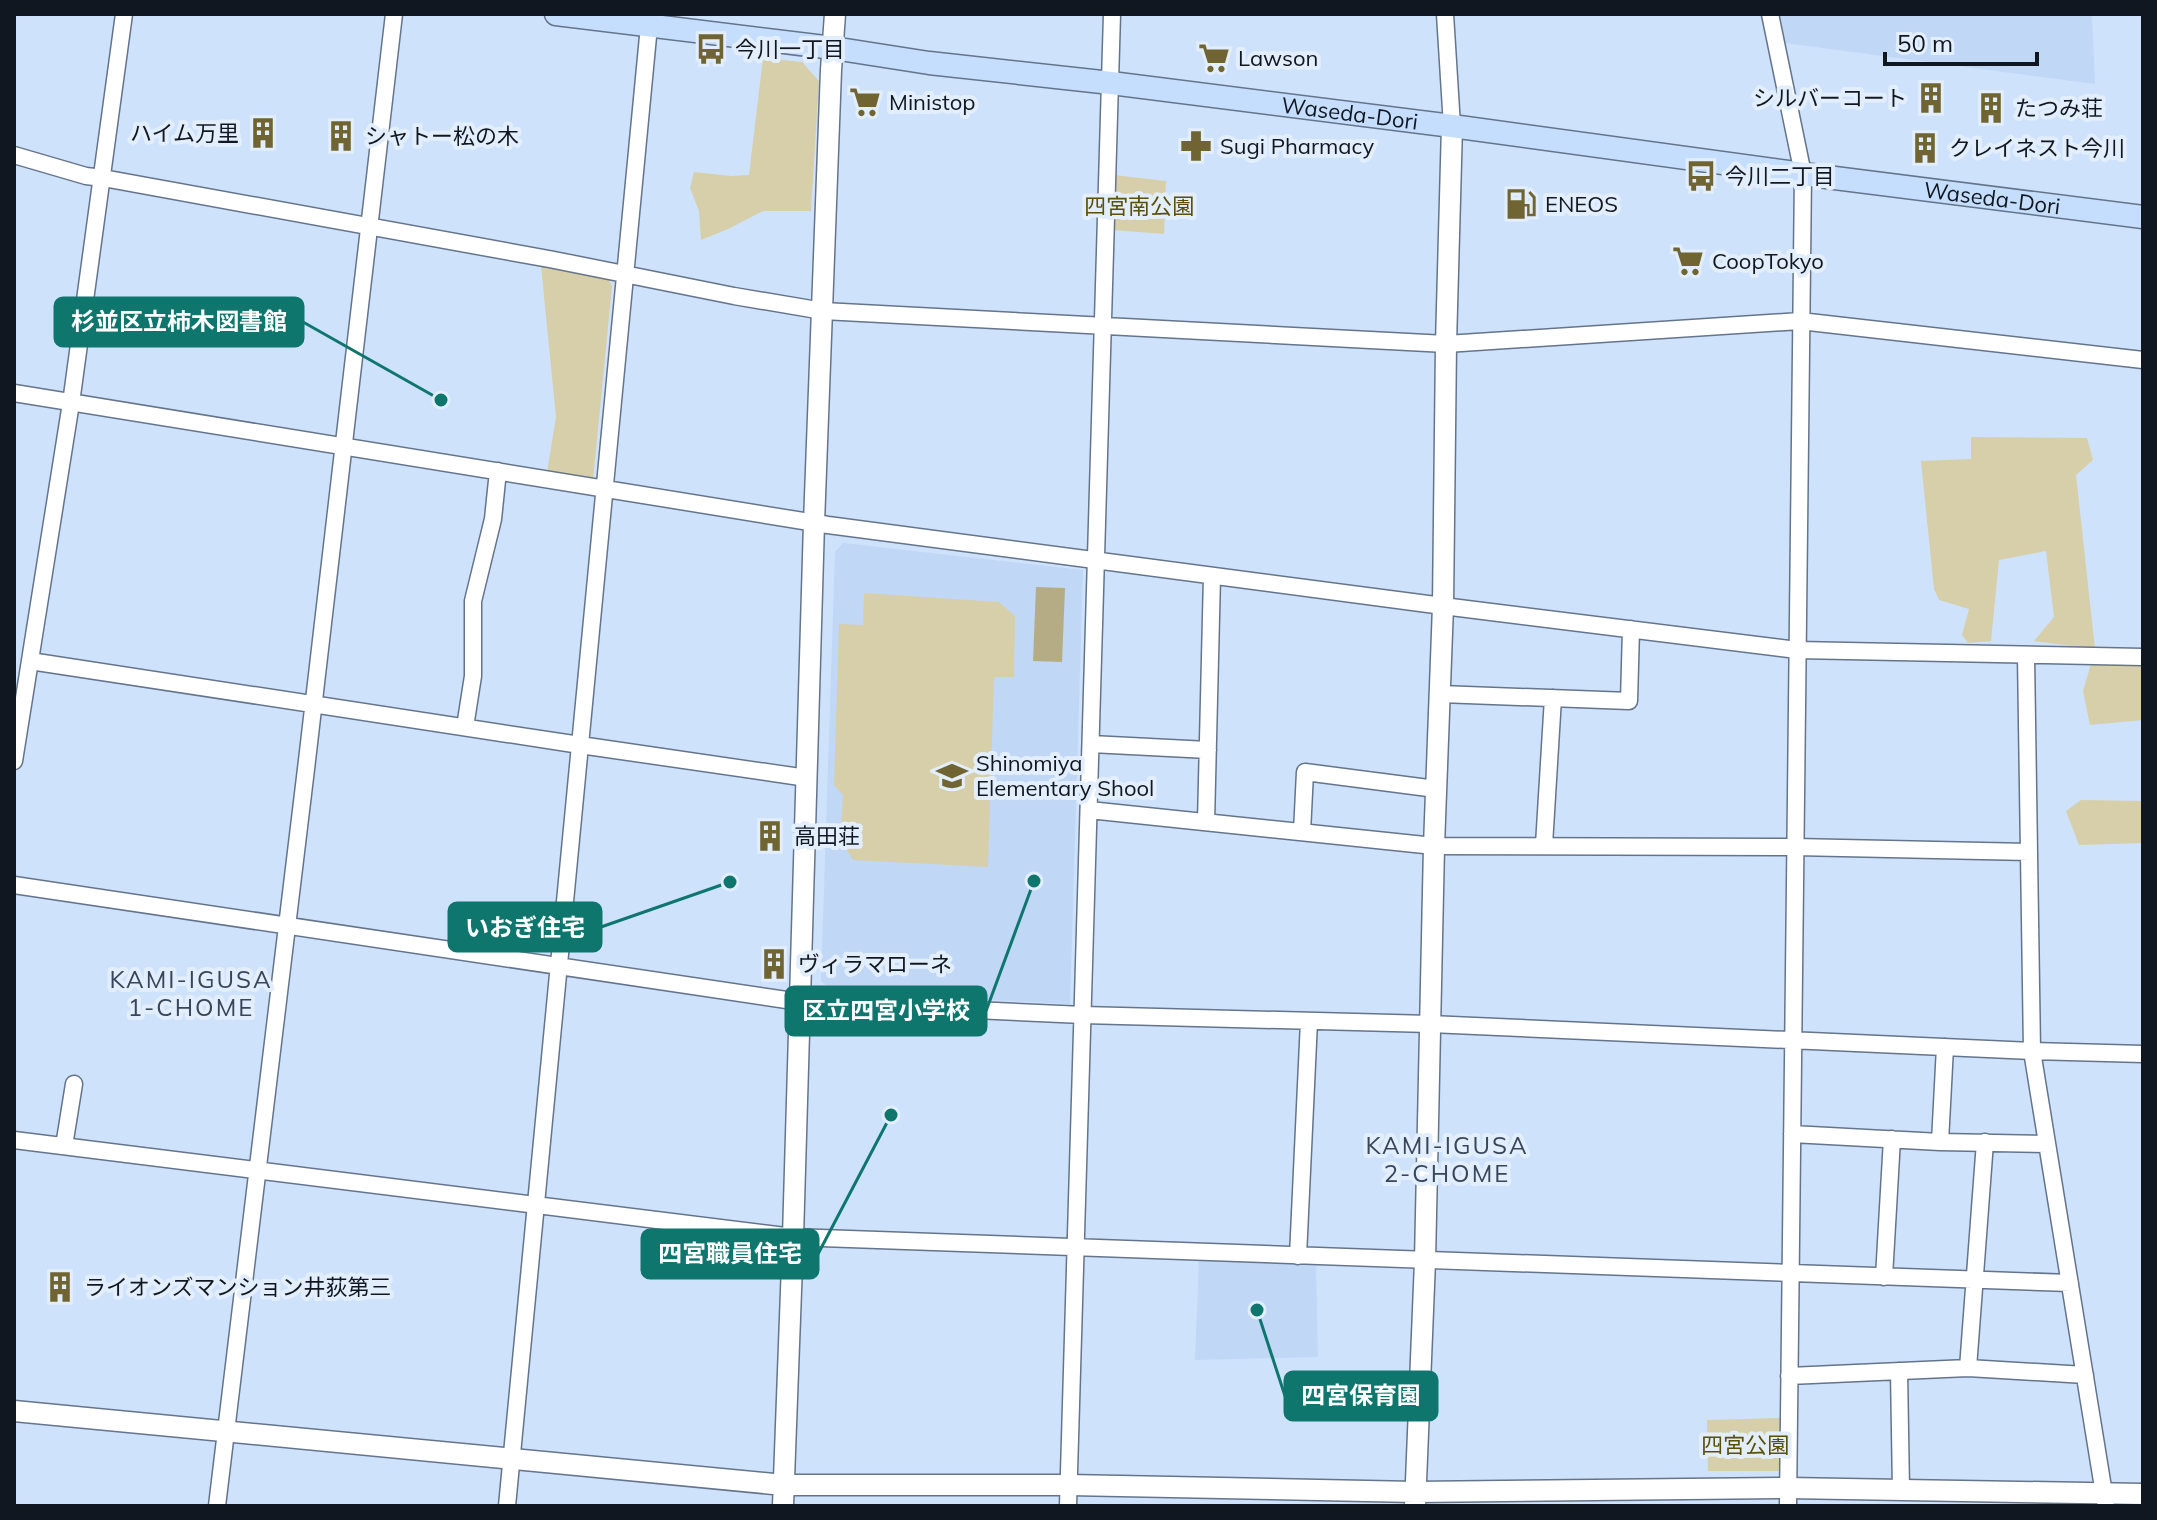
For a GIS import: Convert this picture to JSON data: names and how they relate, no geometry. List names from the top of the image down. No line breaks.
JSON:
{"streets":{"main road":["Waseda-Dori"]},"districts":["KAMI-IGUSA 1-CHOME","KAMI-IGUSA 2-CHOME"],"parks":["四宮南公園","四宮公園"],"places":{"bus stop":["今川一丁目","今川二丁目"],"supermarket":["Lawson","Ministop","CoopTokyo"],"building":["シルバーコート","たつみ荘","ハイム万里","シャトー松の木","クレイネスト今川","高田荘","ヴィラマローネ","ライオンズマンション井荻第三"],"pharmacy":["Sugi Pharmacy"],"fuel station":["ENEOS"],"other":["杉並区立柿木図書館","区立四宮小学校","いおぎ住宅","四宮職員住宅","四宮保育園"],"school or university":["Shinomiya Elementary Shool"]},"scale_bar":"50 m"}
